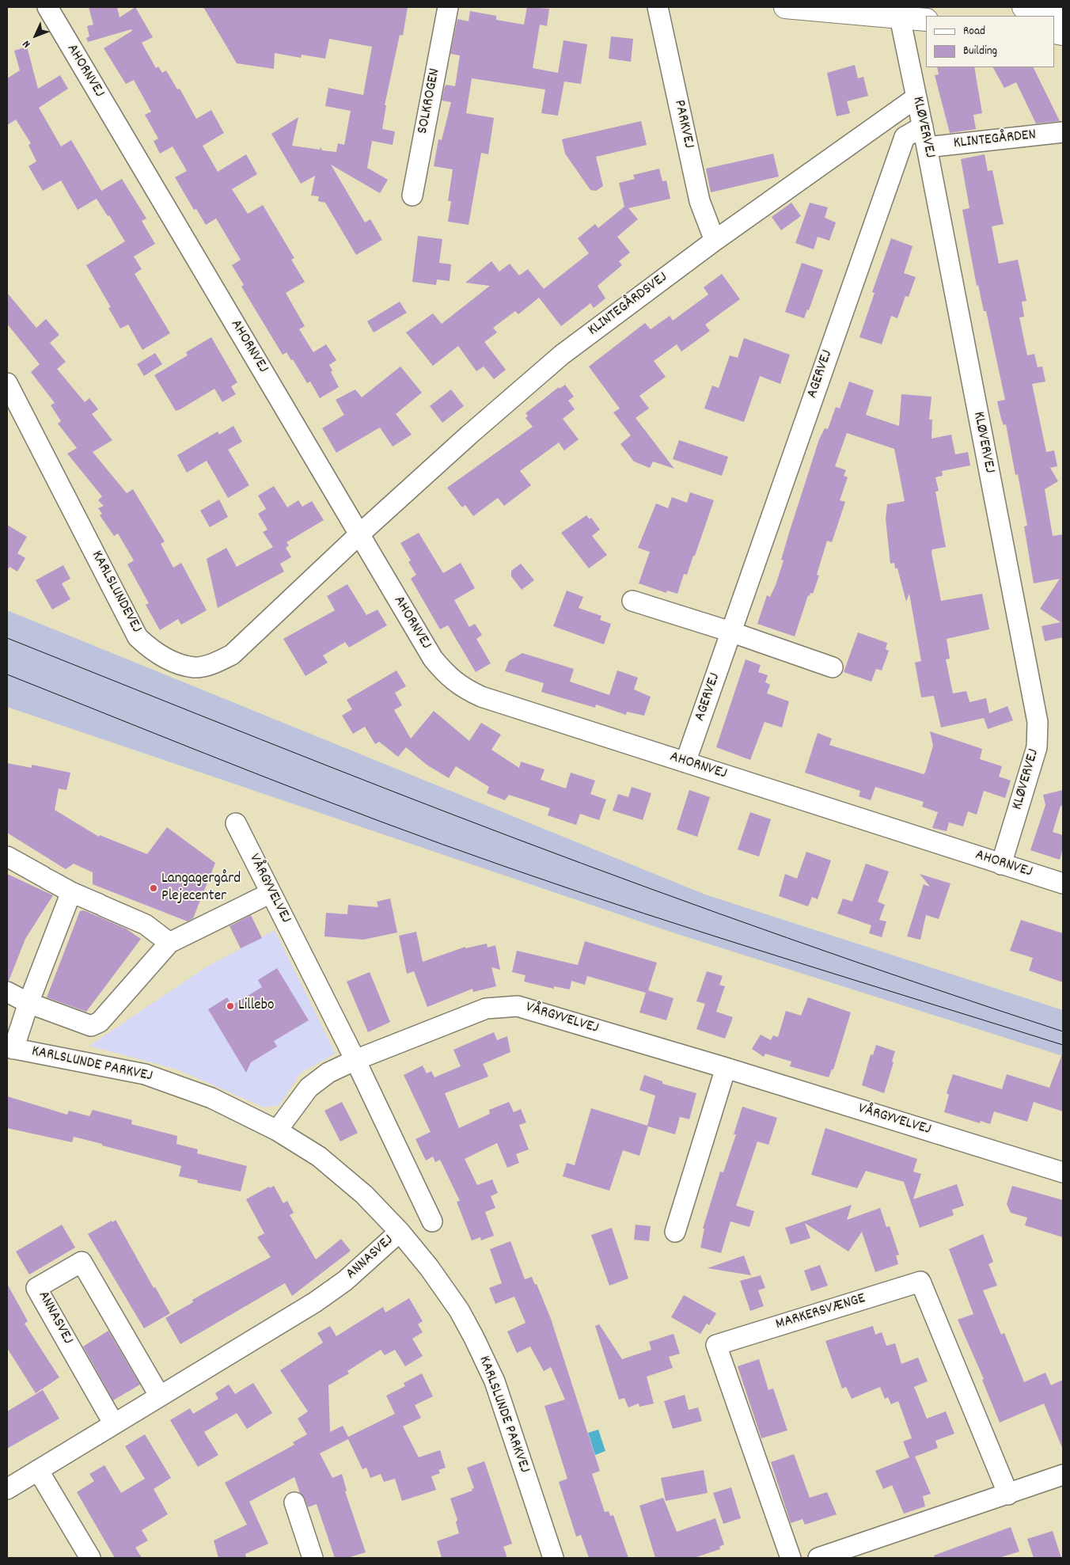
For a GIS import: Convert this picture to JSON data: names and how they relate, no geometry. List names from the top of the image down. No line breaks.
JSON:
{"streets":{"street":["AHORNVEJ","SOLKROGEN","PARKVEJ","KLØVERVEJ","KLINTEGÅRDEN","KLINTEGÅRDSVEJ","AGERVEJ","KARLSLUNDEVEJ","VÅRGYVELVEJ","KARLSLUNDE PARKVEJ","ANNASVEJ","MARKERSVÆNGE"]},"crossings":[["AHORNVEJ","KLØVERVEJ"],["AHORNVEJ","KLINTEGÅRDSVEJ"],["AHORNVEJ","AGERVEJ"],["AHORNVEJ","KARLSLUNDEVEJ"],["PARKVEJ","KLINTEGÅRDSVEJ"],["KLØVERVEJ","KLINTEGÅRDEN"],["KLØVERVEJ","KLINTEGÅRDSVEJ"],["KLØVERVEJ","AGERVEJ"],["KLINTEGÅRDSVEJ","KARLSLUNDEVEJ"],["VÅRGYVELVEJ","KARLSLUNDE PARKVEJ"],["KARLSLUNDE PARKVEJ","ANNASVEJ"]],"places":["Langagergård Plejecenter","Lillebo"],"legend":["Road","Building"],"north":"bottom left"}
